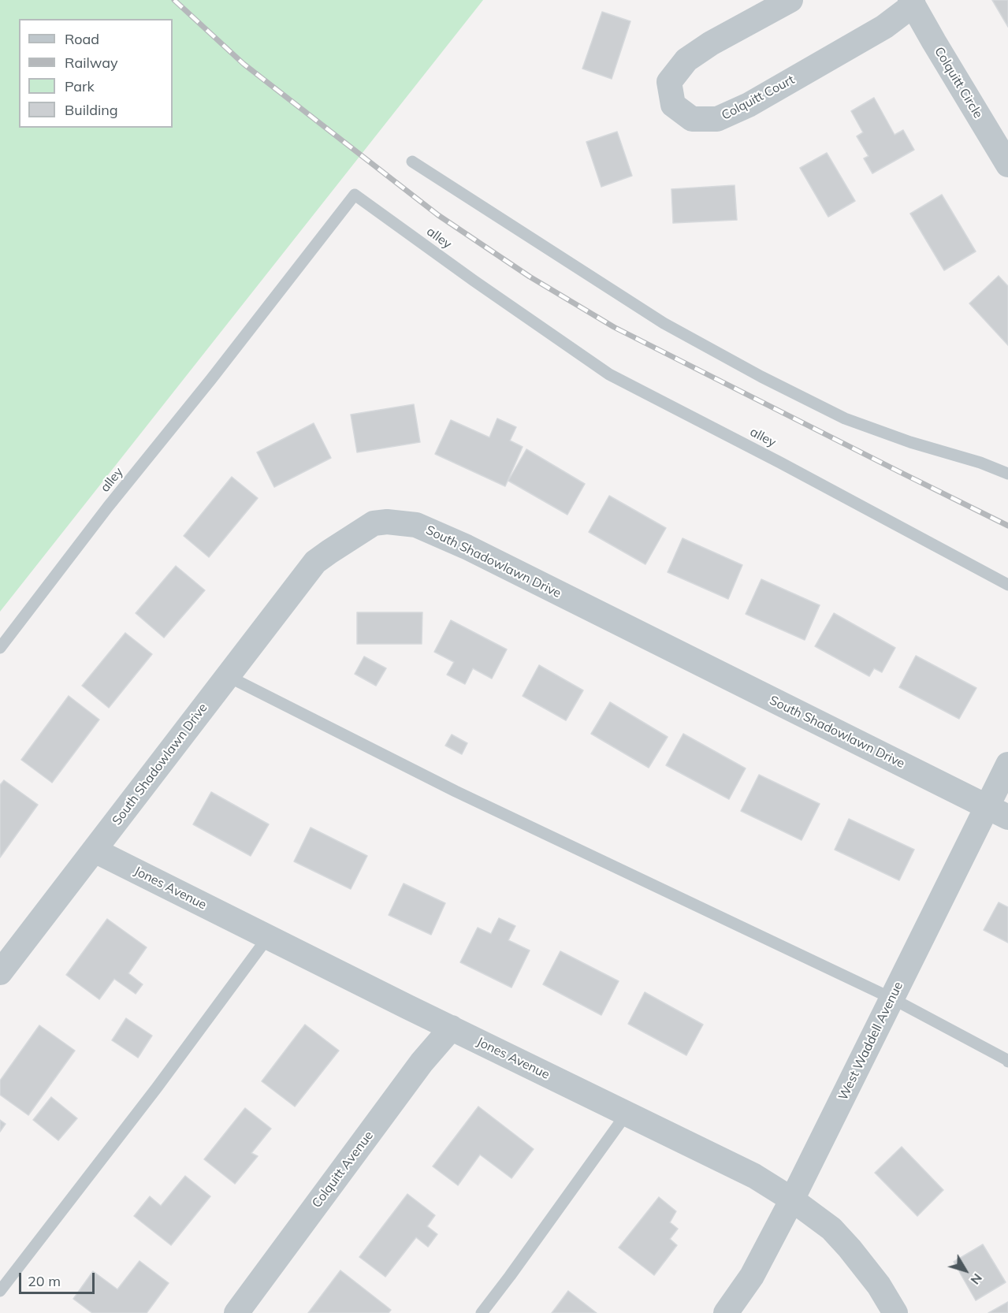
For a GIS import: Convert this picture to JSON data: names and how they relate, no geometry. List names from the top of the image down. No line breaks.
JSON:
{"streets":{"street":["Colquitt Circle","Colquitt Court","South Shadowlawn Drive","Jones Avenue","West Waddell Avenue","Colquitt Avenue"],"lane":["alley"]},"crossings":[["Colquitt Circle","Colquitt Court"],["South Shadowlawn Drive","Jones Avenue"],["South Shadowlawn Drive","West Waddell Avenue"],["Jones Avenue","West Waddell Avenue"],["Jones Avenue","Colquitt Avenue"]],"legend":["Road","Railway","Park","Building"],"scale_bar":"20 m","north":"bottom right"}
